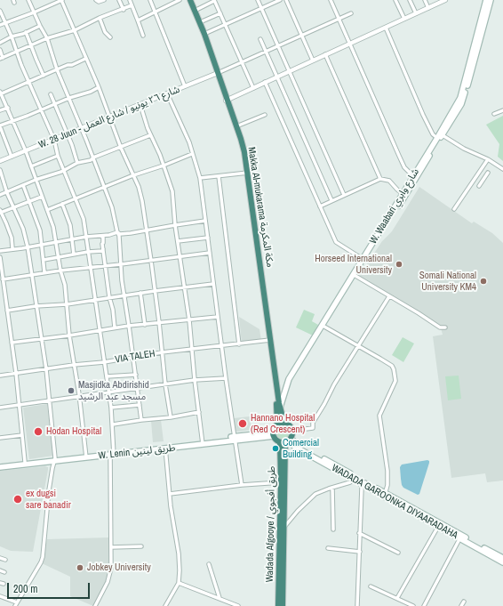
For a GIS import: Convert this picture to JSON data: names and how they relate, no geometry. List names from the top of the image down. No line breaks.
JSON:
{"streets":{"highway":["Makka Al-mukarama مكة المكرمة","Wadada Afgooye / طريق أفجوي"],"main road":["W. Waabari شارع وابري","WADADA GAROONKA DIYAARADAHA"],"street":["W. 28 Juun - شارع ٢٦ يونيو / شارع العمل","VIA TALEH"]},"crossings":[["W. 28 Juun - شارع ٢٦ يونيو / شارع العمل","Makka Al-mukarama مكة المكرمة"],["W. Waabari شارع وابري","Makka Al-mukarama مكة المكرمة"],["W. Waabari شارع وابري","WADADA GAROONKA DIYAARADAHA"],["W. Waabari شارع وابري","Wadada Afgooye / طريق أفجوي"],["Makka Al-mukarama مكة المكرمة","VIA TALEH"],["Makka Al-mukarama مكة المكرمة","WADADA GAROONKA DIYAARADAHA"],["Makka Al-mukarama مكة المكرمة","Wadada Afgooye / طريق أفجوي"],["WADADA GAROONKA DIYAARADAHA","Wadada Afgooye / طريق أفجوي"]],"places":["Horseed International University","Somali National University KM4","Masjidka Abdirishid مسجد عبد الرشيد","Hannano Hospital (Red Crescent)","Hodan Hospital","Comercial Building","ex dugsi sare banadir","Jobkey University"],"scale_bar":"200 m"}
